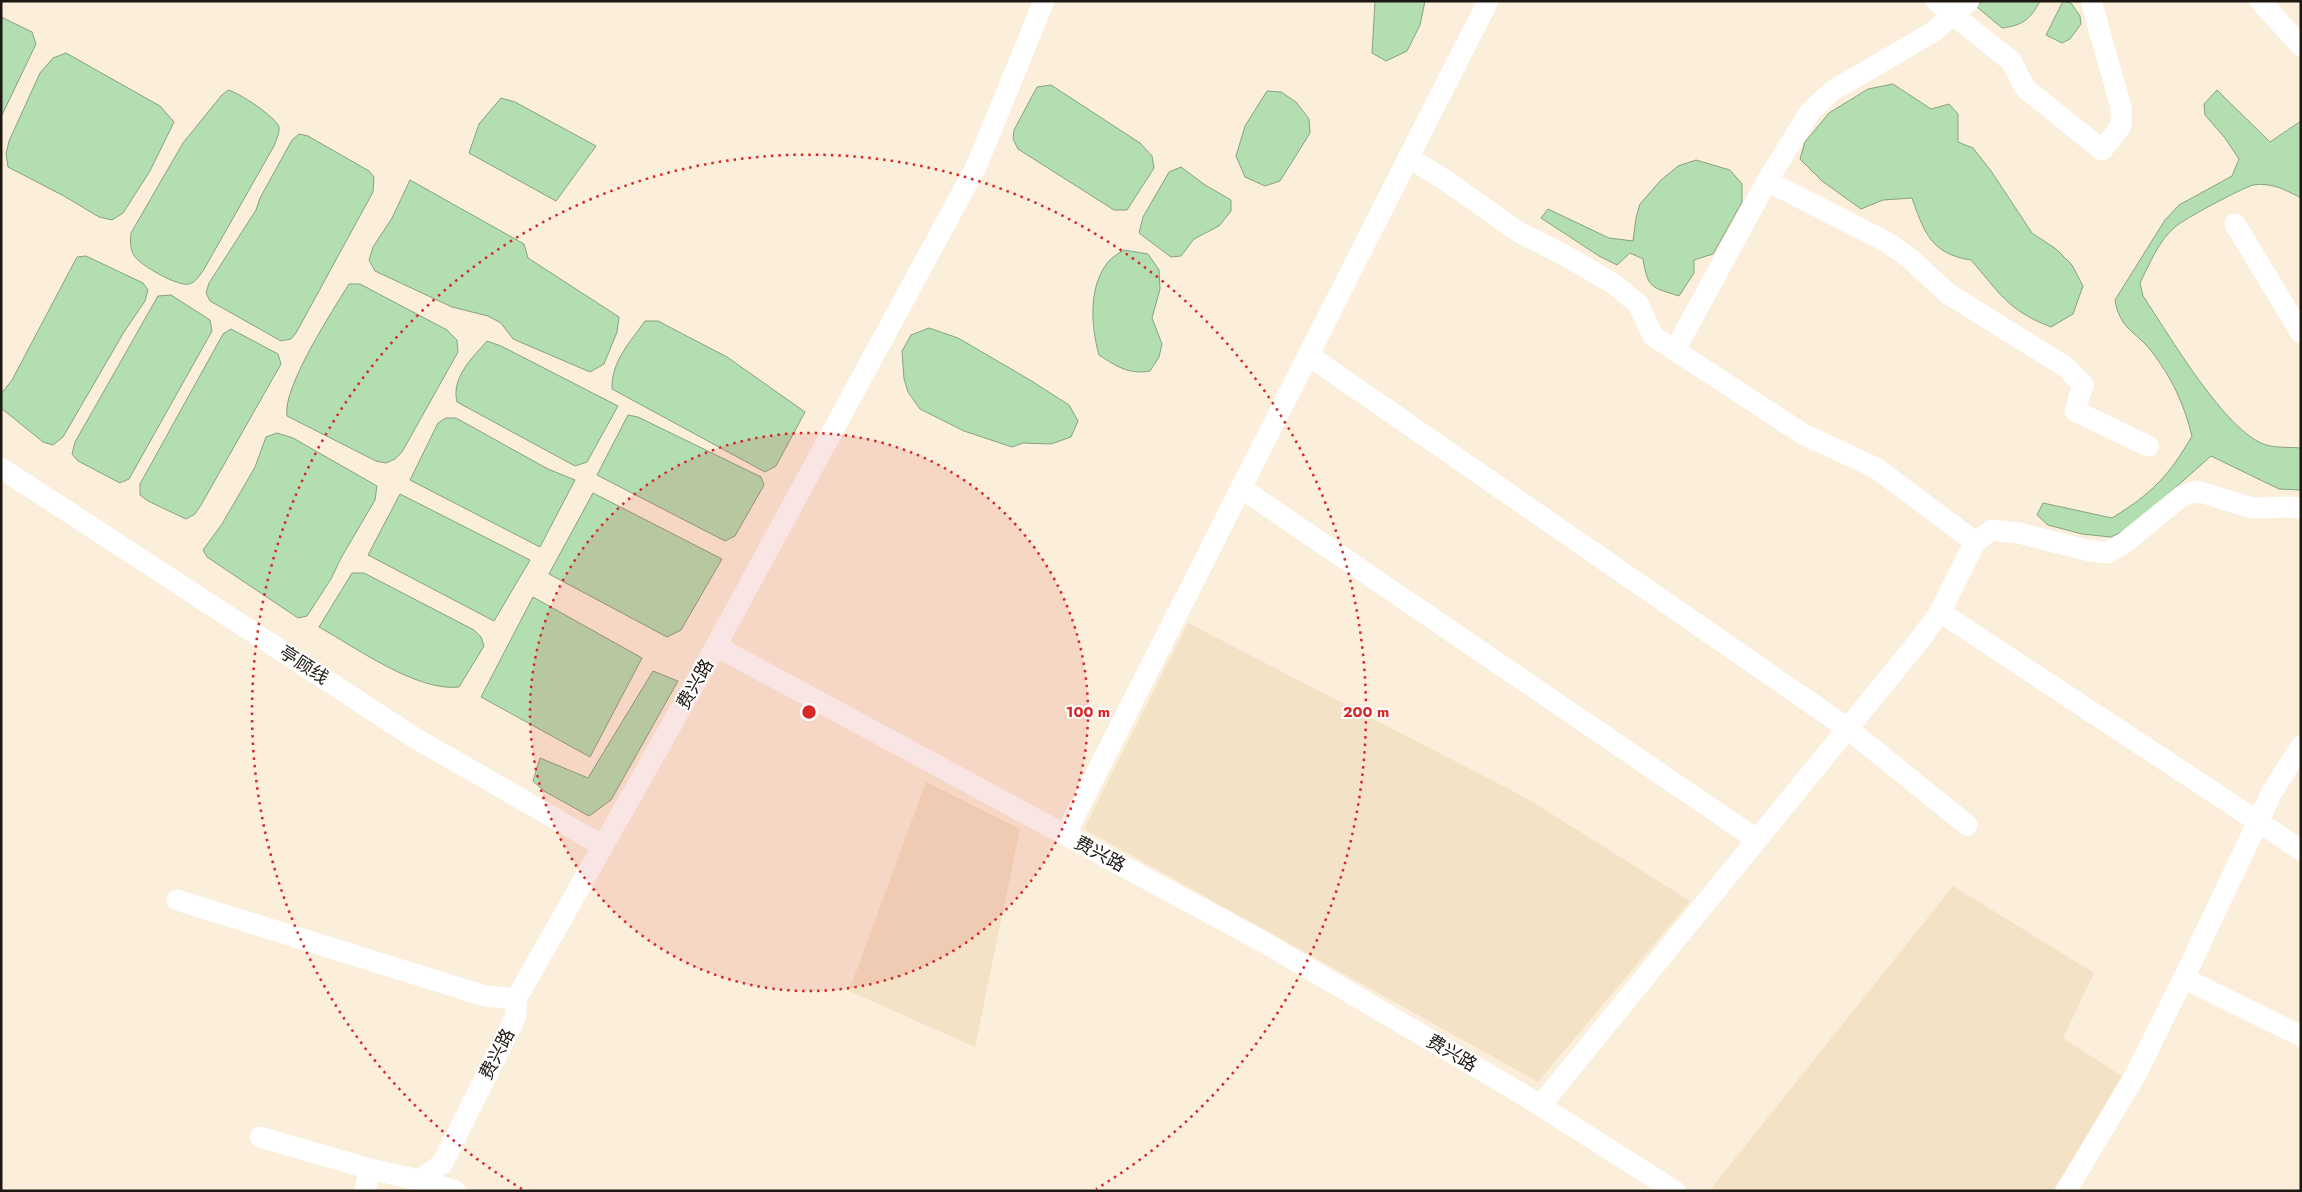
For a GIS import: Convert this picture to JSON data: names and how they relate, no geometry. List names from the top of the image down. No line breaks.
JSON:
{"streets":{"street":["亭顾线","费兴路"]},"crossings":[["亭顾线","费兴路"]],"rings":["100 m","200 m"]}
